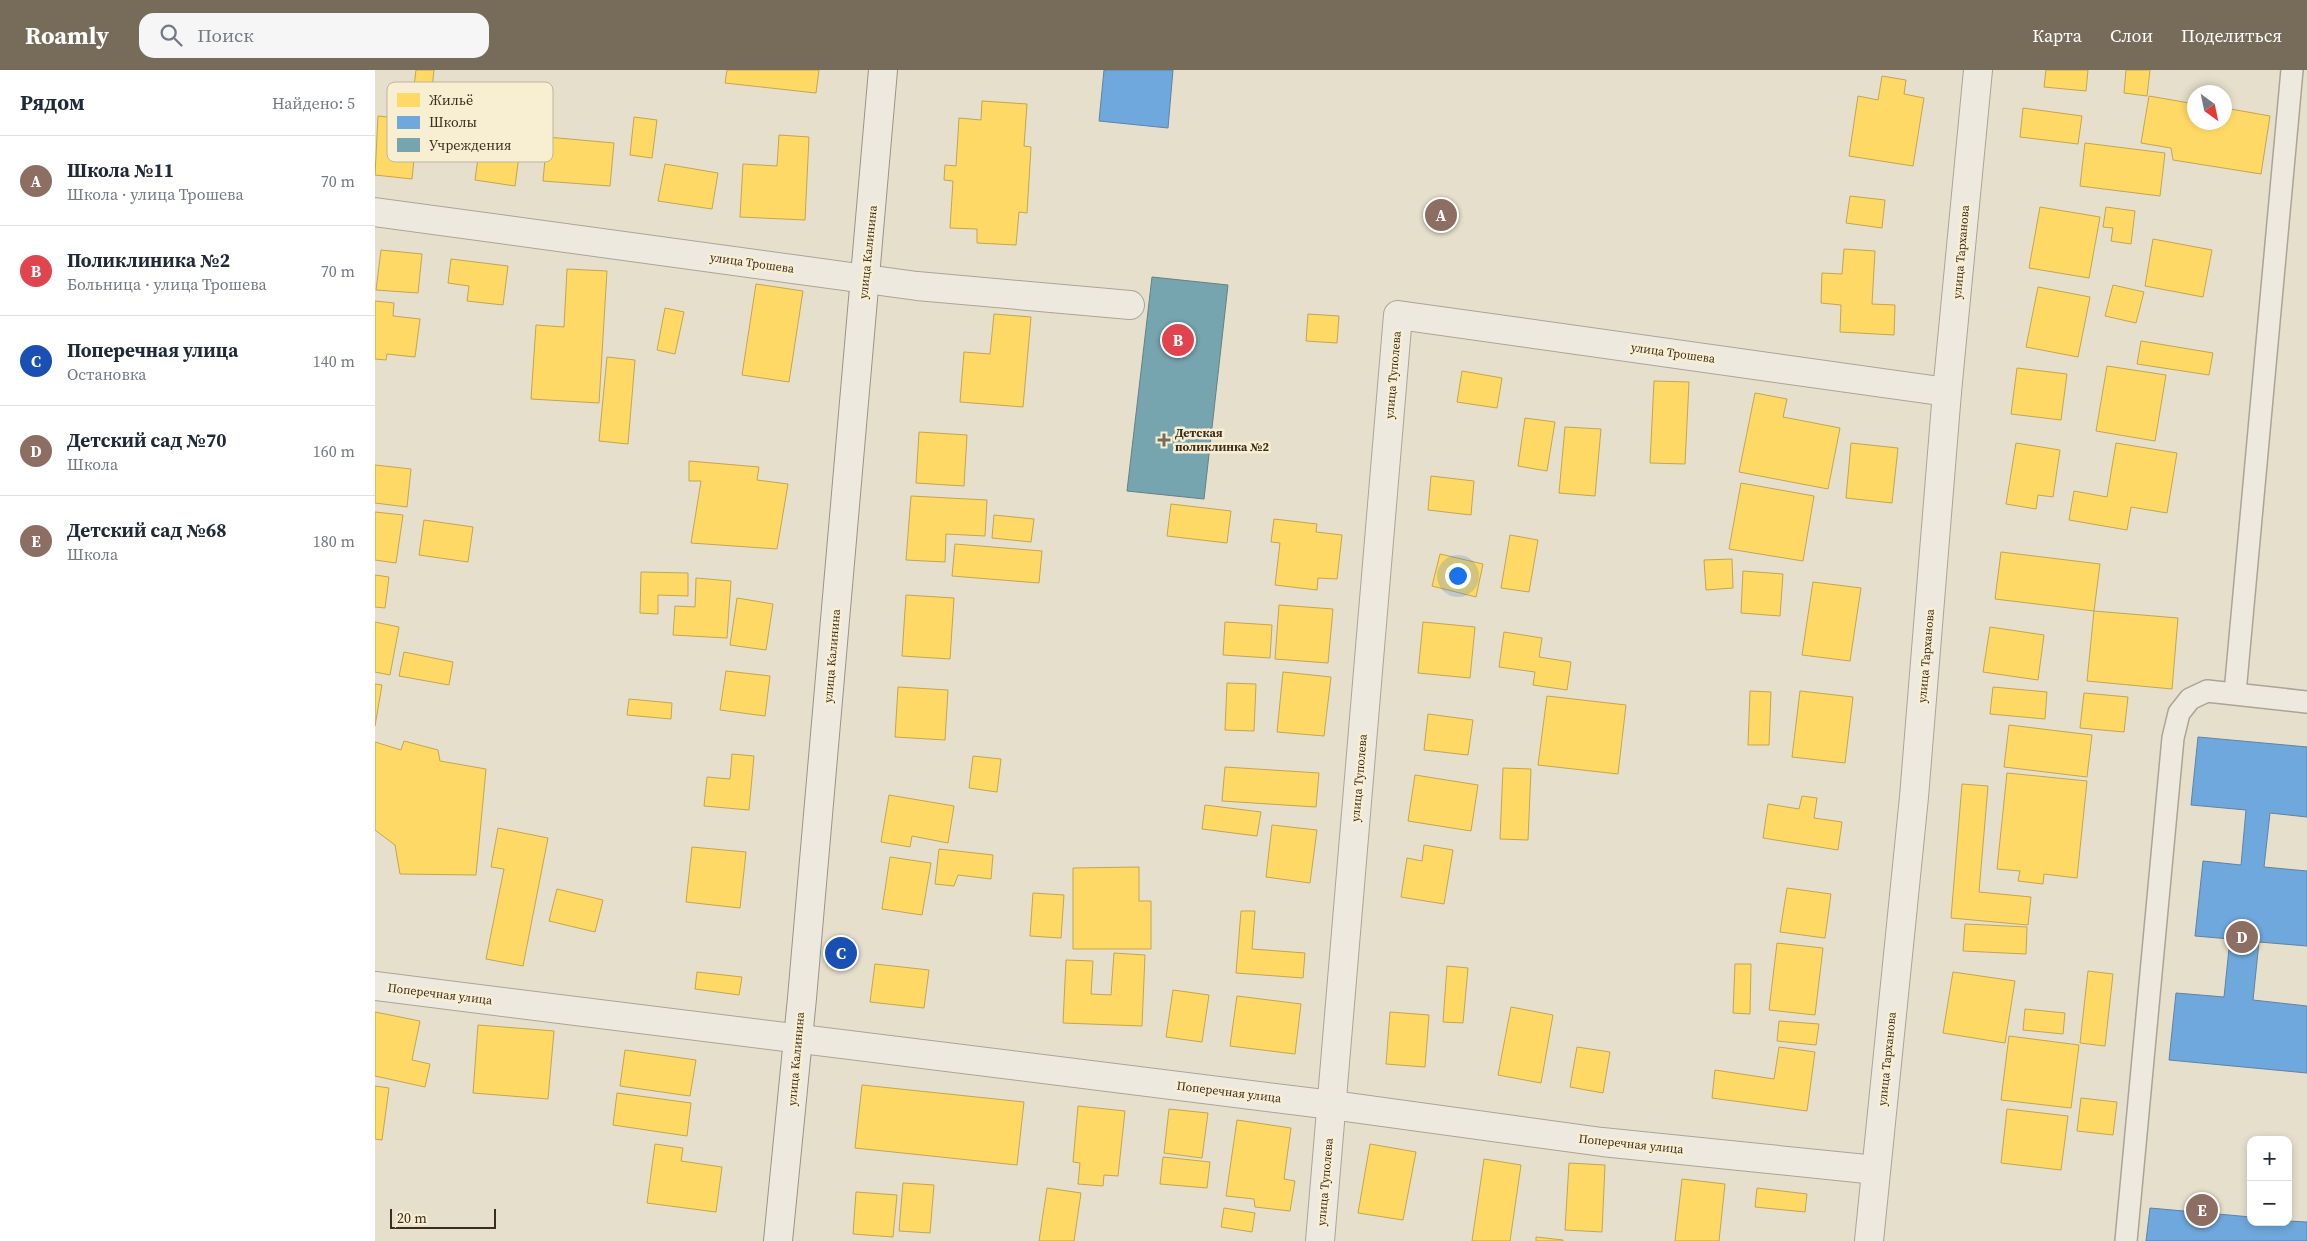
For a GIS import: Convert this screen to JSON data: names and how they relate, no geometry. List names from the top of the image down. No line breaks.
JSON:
{"streets":{"street":["улица Калинина","улица Тарханова","улица Трошева","улица Туполева","Поперечная улица"]},"crossings":[["улица Калинина","улица Трошева"],["улица Калинина","Поперечная улица"],["улица Тарханова","улица Трошева"],["улица Тарханова","Поперечная улица"],["улица Трошева","улица Туполева"],["улица Туполева","Поперечная улица"]],"places":{"health":["Детская поликлинка №2"]},"legend":["Жильё","Школы","Учреждения"],"scale_bar":"20 m","north":"bottom right","page":{"header":"Roamly","search":"Поиск","nav":["Карта","Слои","Поделиться"],"heading":["Рядом","Найдено: 5"],"list":[{"mark":"A","name":"Школа №11","note":"Школа · улица Трошева","value":"70 m"},{"mark":"B","name":"Поликлиника №2","note":"Больница · улица Трошева","value":"70 m"},{"mark":"C","name":"Поперечная улица","note":"Остановка","value":"140 m"},{"mark":"D","name":"Детский сад №70","note":"Школа","value":"160 m"},{"mark":"E","name":"Детский сад №68","note":"Школа","value":"180 m"}],"pins":["A","B","D","C","E"],"map_buttons":["+","−"],"scale":"20 m"}}
